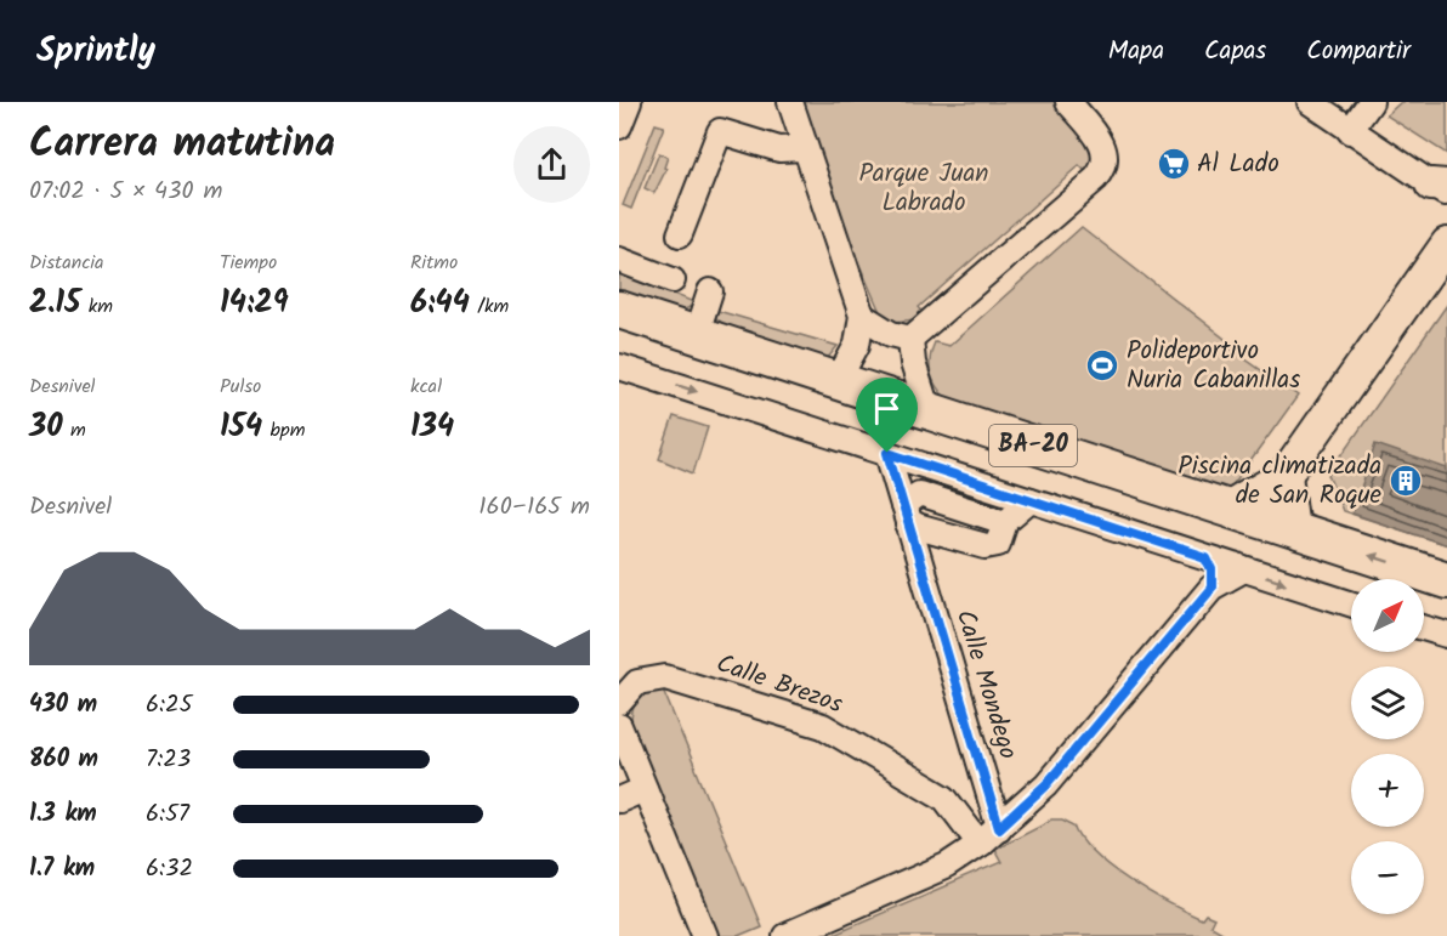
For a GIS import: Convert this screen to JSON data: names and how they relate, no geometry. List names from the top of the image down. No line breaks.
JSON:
{"streets":{"highway":["BA-20"],"street":["Calle Brezos","Calle Mondego"]},"parks":["Parque Juan Labrado"],"places":{"supermarket":["Al Lado"],"sports":["Polideportivo Nuria Cabanillas"],"building":["Piscina climatizada de San Roque"]},"north":"top right","page":{"header":"Sprintly","nav":["Mapa","Capas","Compartir"],"heading":["Carrera matutina","07:02 · 5 × 430 m"],"stats":[["Distancia","2.15 km"],["Tiempo","14:29"],["Ritmo","6:44 /km"],["Desnivel","30 m"],["Pulso","154 bpm"],["kcal","134"]],"chart":["Desnivel","160–165 m"],"map_buttons":["+","−"],"list":[{"name":"430 m","note":"6:25"},{"name":"860 m","note":"7:23"},{"name":"1.3 km","note":"6:57"},{"name":"1.7 km","note":"6:32"}]}}
